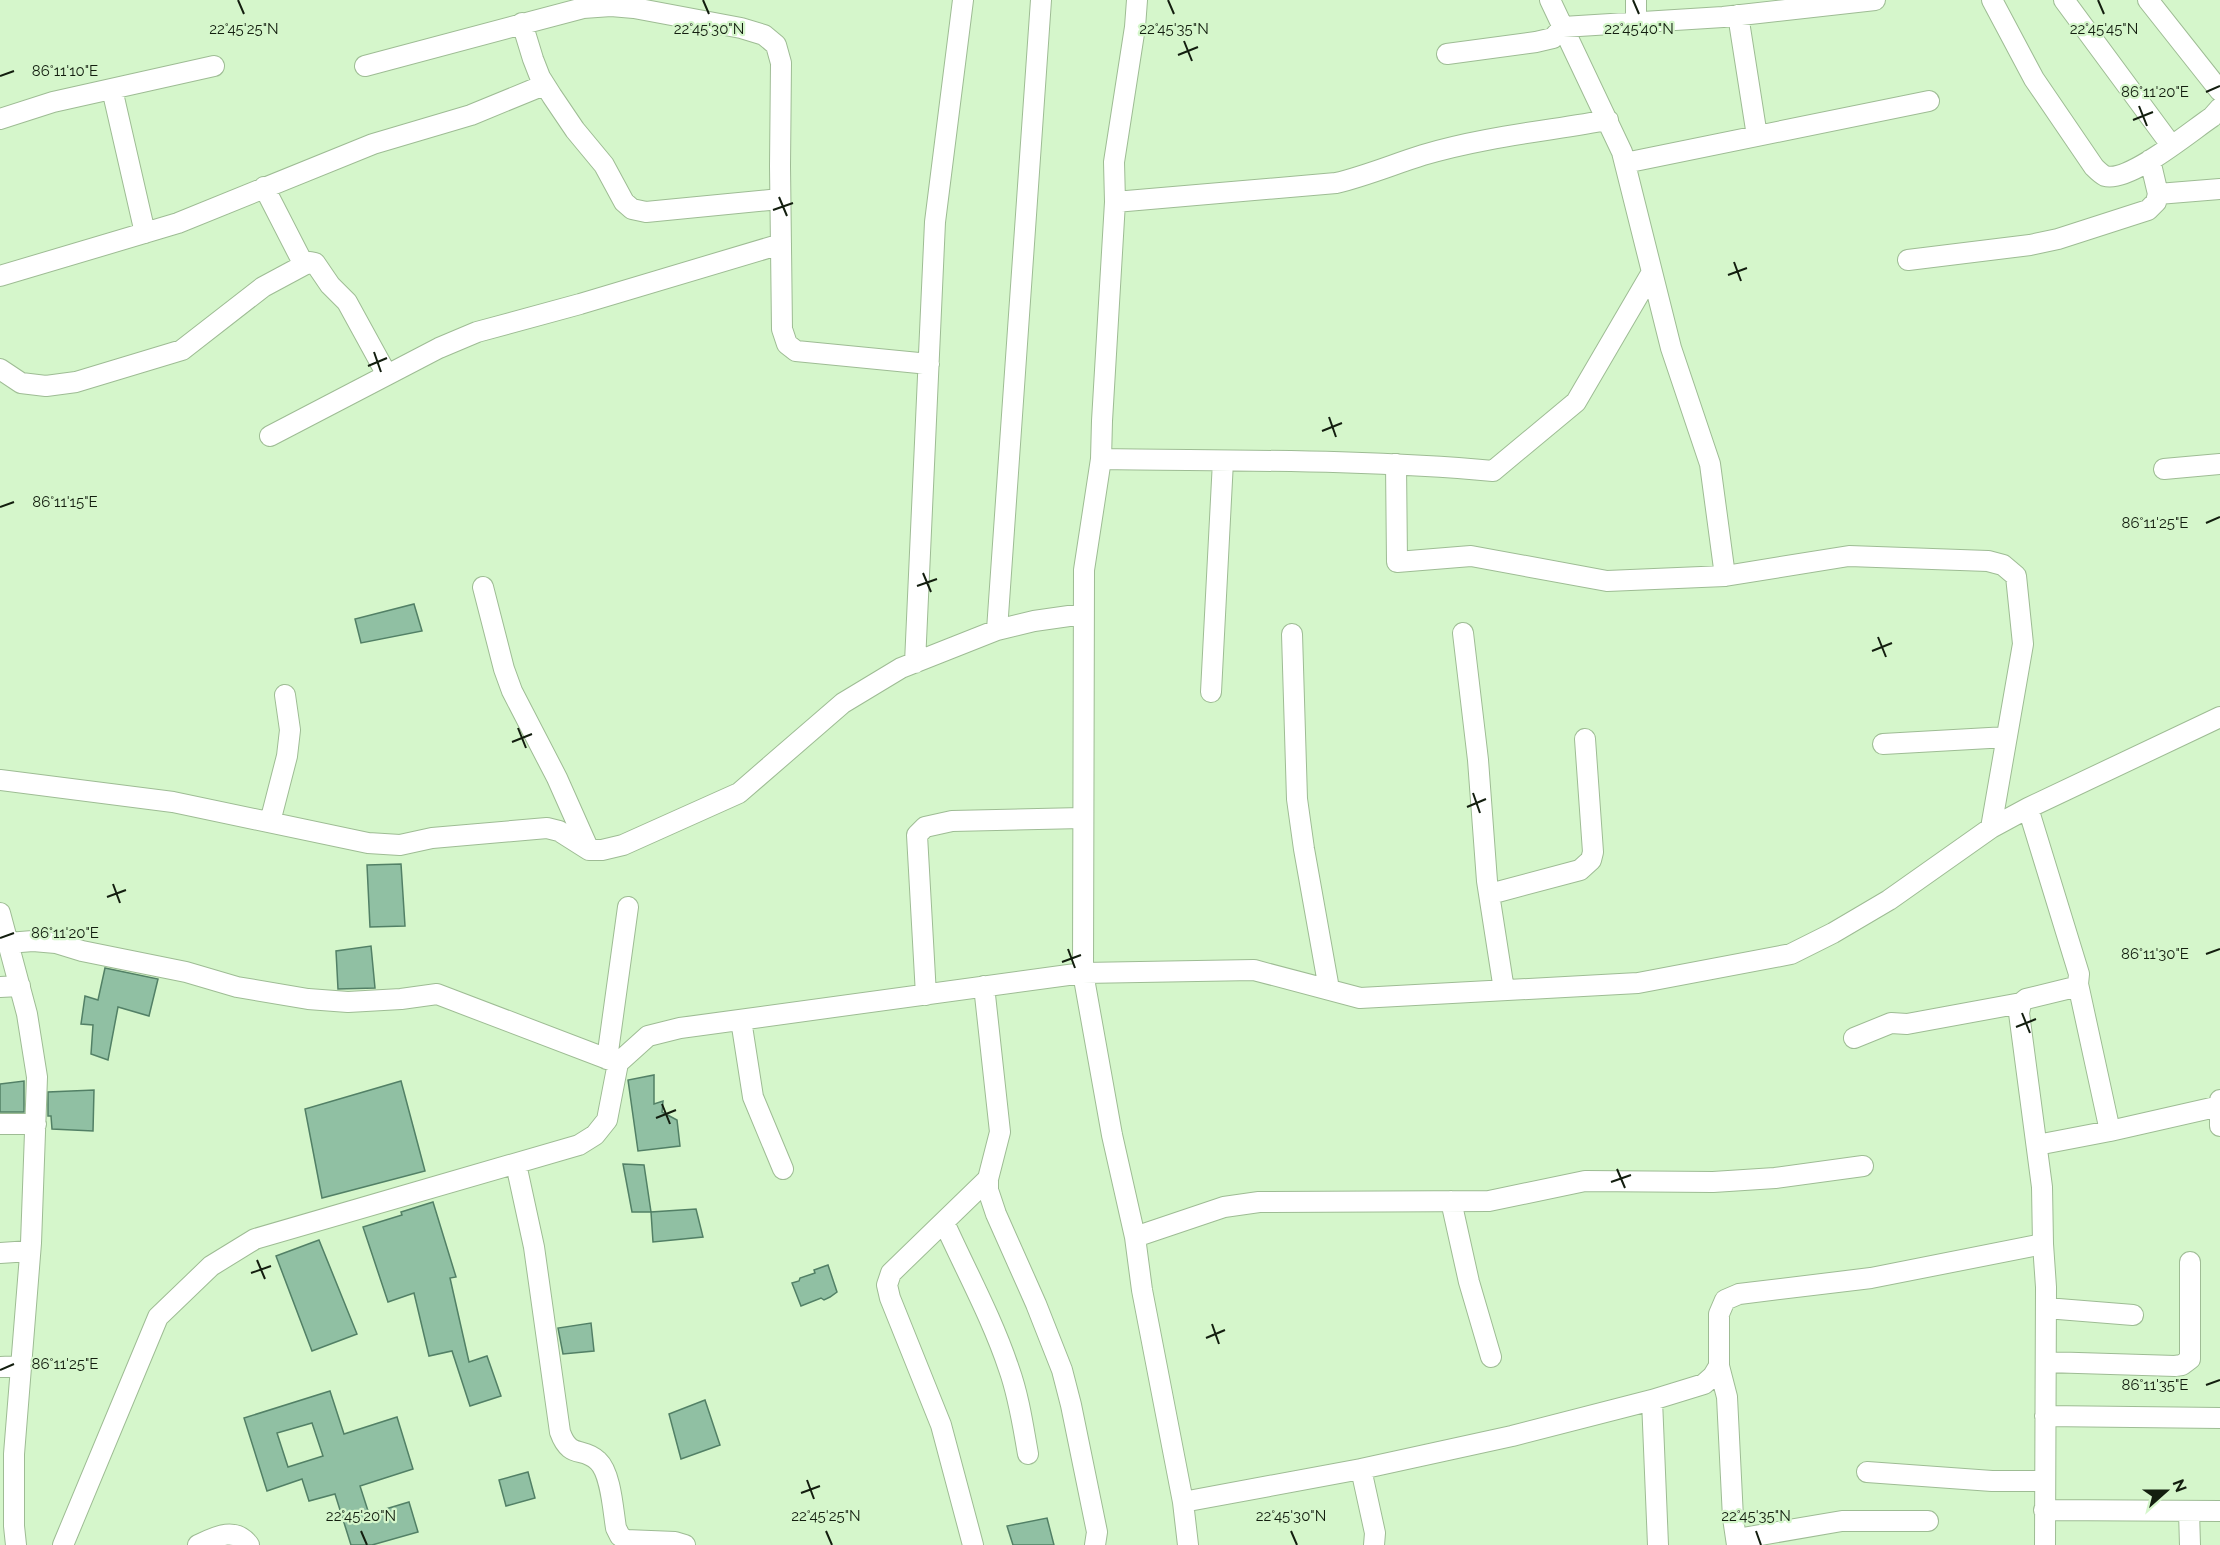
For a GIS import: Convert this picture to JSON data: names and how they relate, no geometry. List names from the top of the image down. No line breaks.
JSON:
{"north":"right","coordinates":["22°45'25\"N","22°45'30\"N","22°45'40\"N","22°45'45\"N","22°45'35\"N","86°11'10\"E","86°11'20\"E","86°11'15\"E","86°11'25\"E","86°11'30\"E","86°11'35\"E","22°45'20\"N"]}
